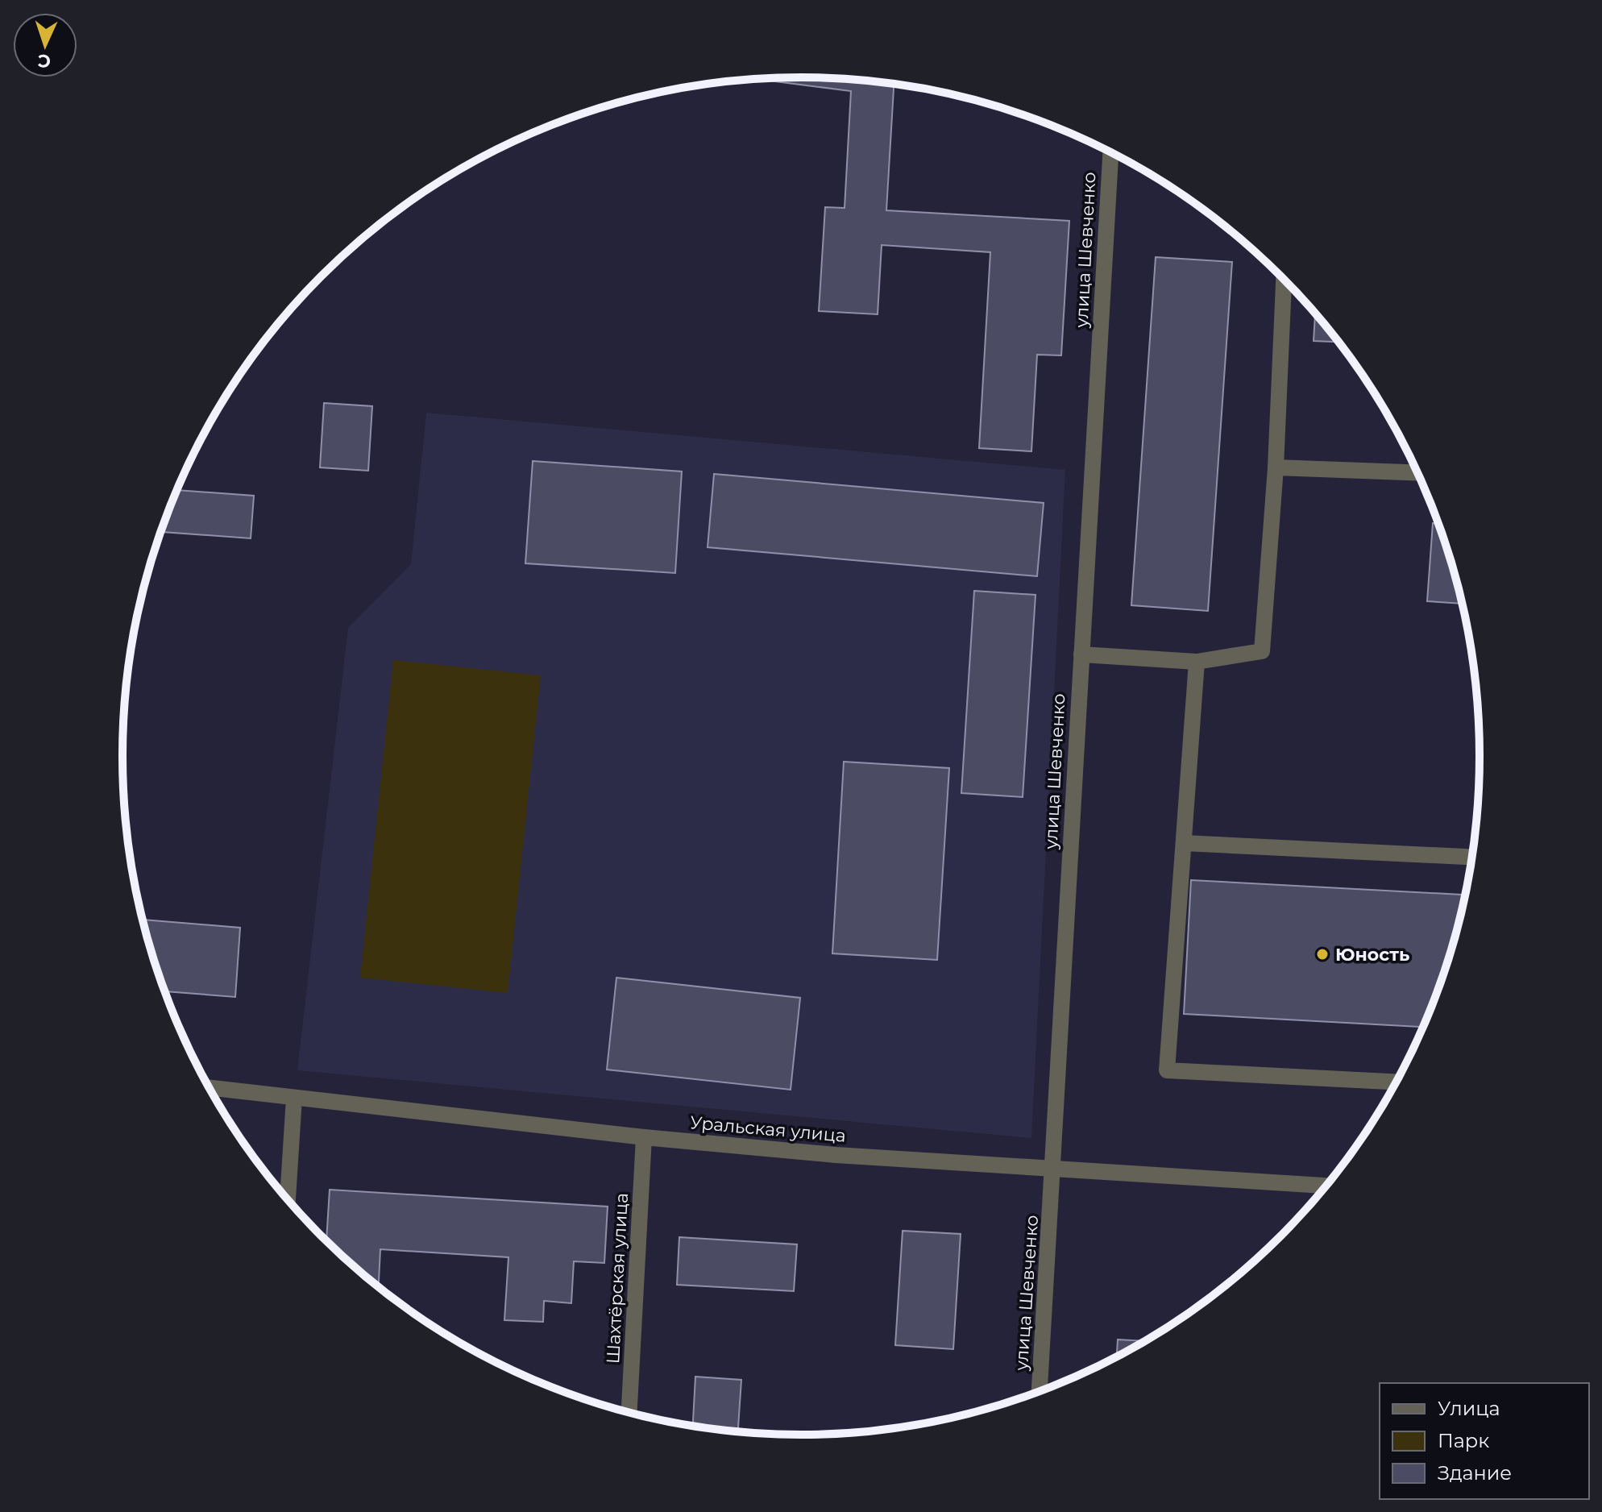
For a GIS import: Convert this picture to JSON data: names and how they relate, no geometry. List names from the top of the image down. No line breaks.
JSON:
{"streets":{"street":["улица Шевченко","Уральская улица","Шахтёрская улица"]},"crossings":[["улица Шевченко","Уральская улица"],["Уральская улица","Шахтёрская улица"]],"places":["Юность"],"legend":["Улица","Парк","Здание"],"north":"bottom"}
